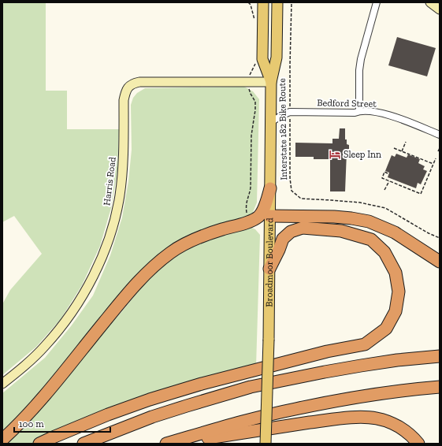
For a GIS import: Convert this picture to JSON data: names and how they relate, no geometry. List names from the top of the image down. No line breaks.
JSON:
{"streets":{"main road":["Broadmoor Boulevard"],"street":["Bedford Street","Harris Road"],"path":["Interstate 182 Bike Route"]},"crossings":[["Bedford Street","Interstate 182 Bike Route"],["Bedford Street","Broadmoor Boulevard"],["Harris Road","Broadmoor Boulevard"]],"places":{"hotel":["Sleep Inn"]},"scale_bar":"100 m"}
